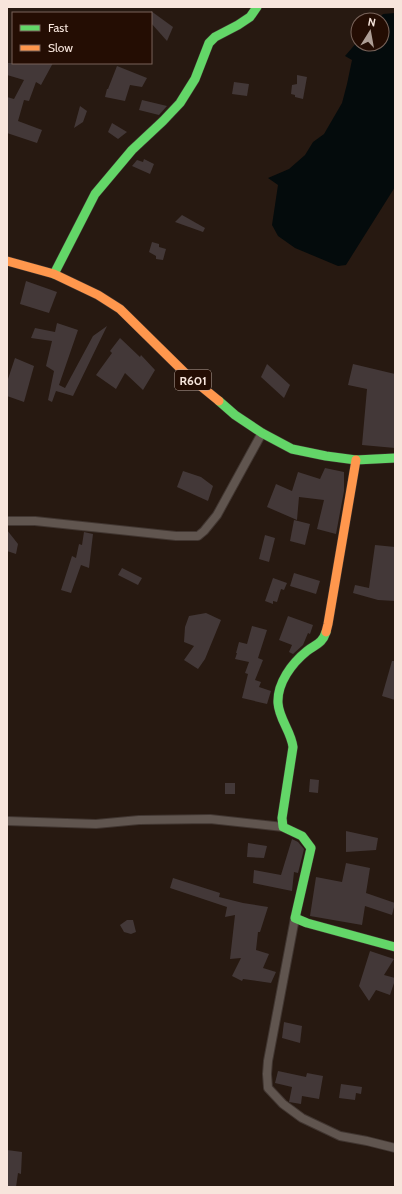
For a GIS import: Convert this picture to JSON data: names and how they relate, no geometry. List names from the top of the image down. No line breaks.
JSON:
{"streets":{"street":["R601"]},"legend":["Fast","Slow"],"north":"top"}
